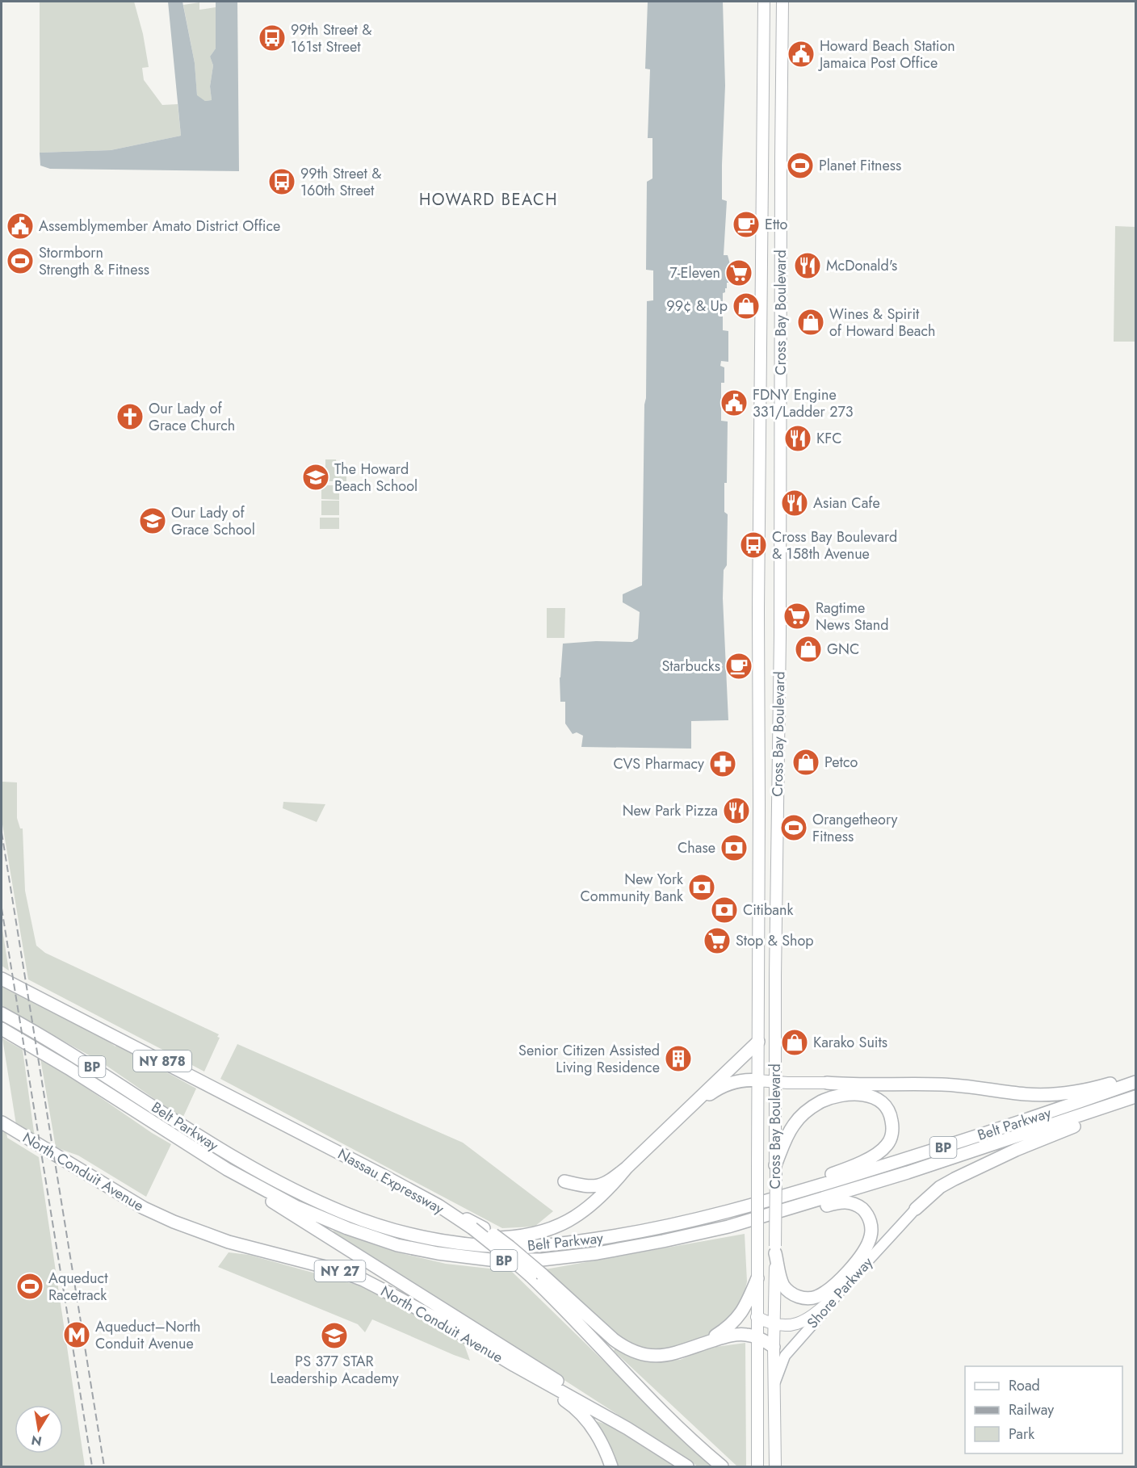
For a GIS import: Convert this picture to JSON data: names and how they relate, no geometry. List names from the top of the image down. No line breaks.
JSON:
{"streets":{"highway":["NY 878","BP","Belt Parkway","North Conduit Avenue","Nassau Expressway","NY 27"],"main road":["Cross Bay Boulevard"],"street":["Shore Parkway"]},"crossings":[["Cross Bay Boulevard","Shore Parkway"]],"districts":["HOWARD BEACH"],"places":{"bus stop":["99th Street & 161st Street","99th Street & 160th Street","Cross Bay Boulevard & 158th Avenue"],"public building":["Howard Beach Station Jamaica Post Office","Assemblymember Amato District Office","FDNY Engine 331/Ladder 273"],"sports":["Planet Fitness","Stormborn Strength & Fitness","Orangetheory Fitness","Aqueduct Racetrack"],"cafe":["Etto","Starbucks"],"restaurant":["McDonald's","KFC","Asian Cafe","New Park Pizza"],"supermarket":["7-Eleven","Ragtime News Stand","Stop & Shop"],"shop":["99¢ & Up","Wines & Spirit of Howard Beach","GNC","Petco","Karako Suits"],"church":["Our Lady of Grace Church"],"school or university":["The Howard Beach School","Our Lady of Grace School","PS 377 STAR Leadership Academy"],"pharmacy":["CVS Pharmacy"],"bank":["Chase","New York Community Bank","Citibank"],"building":["Senior Citizen Assisted Living Residence"],"metro station":["Aqueduct–North Conduit Avenue"]},"legend":["Road","Railway","Park"],"north":"bottom"}
